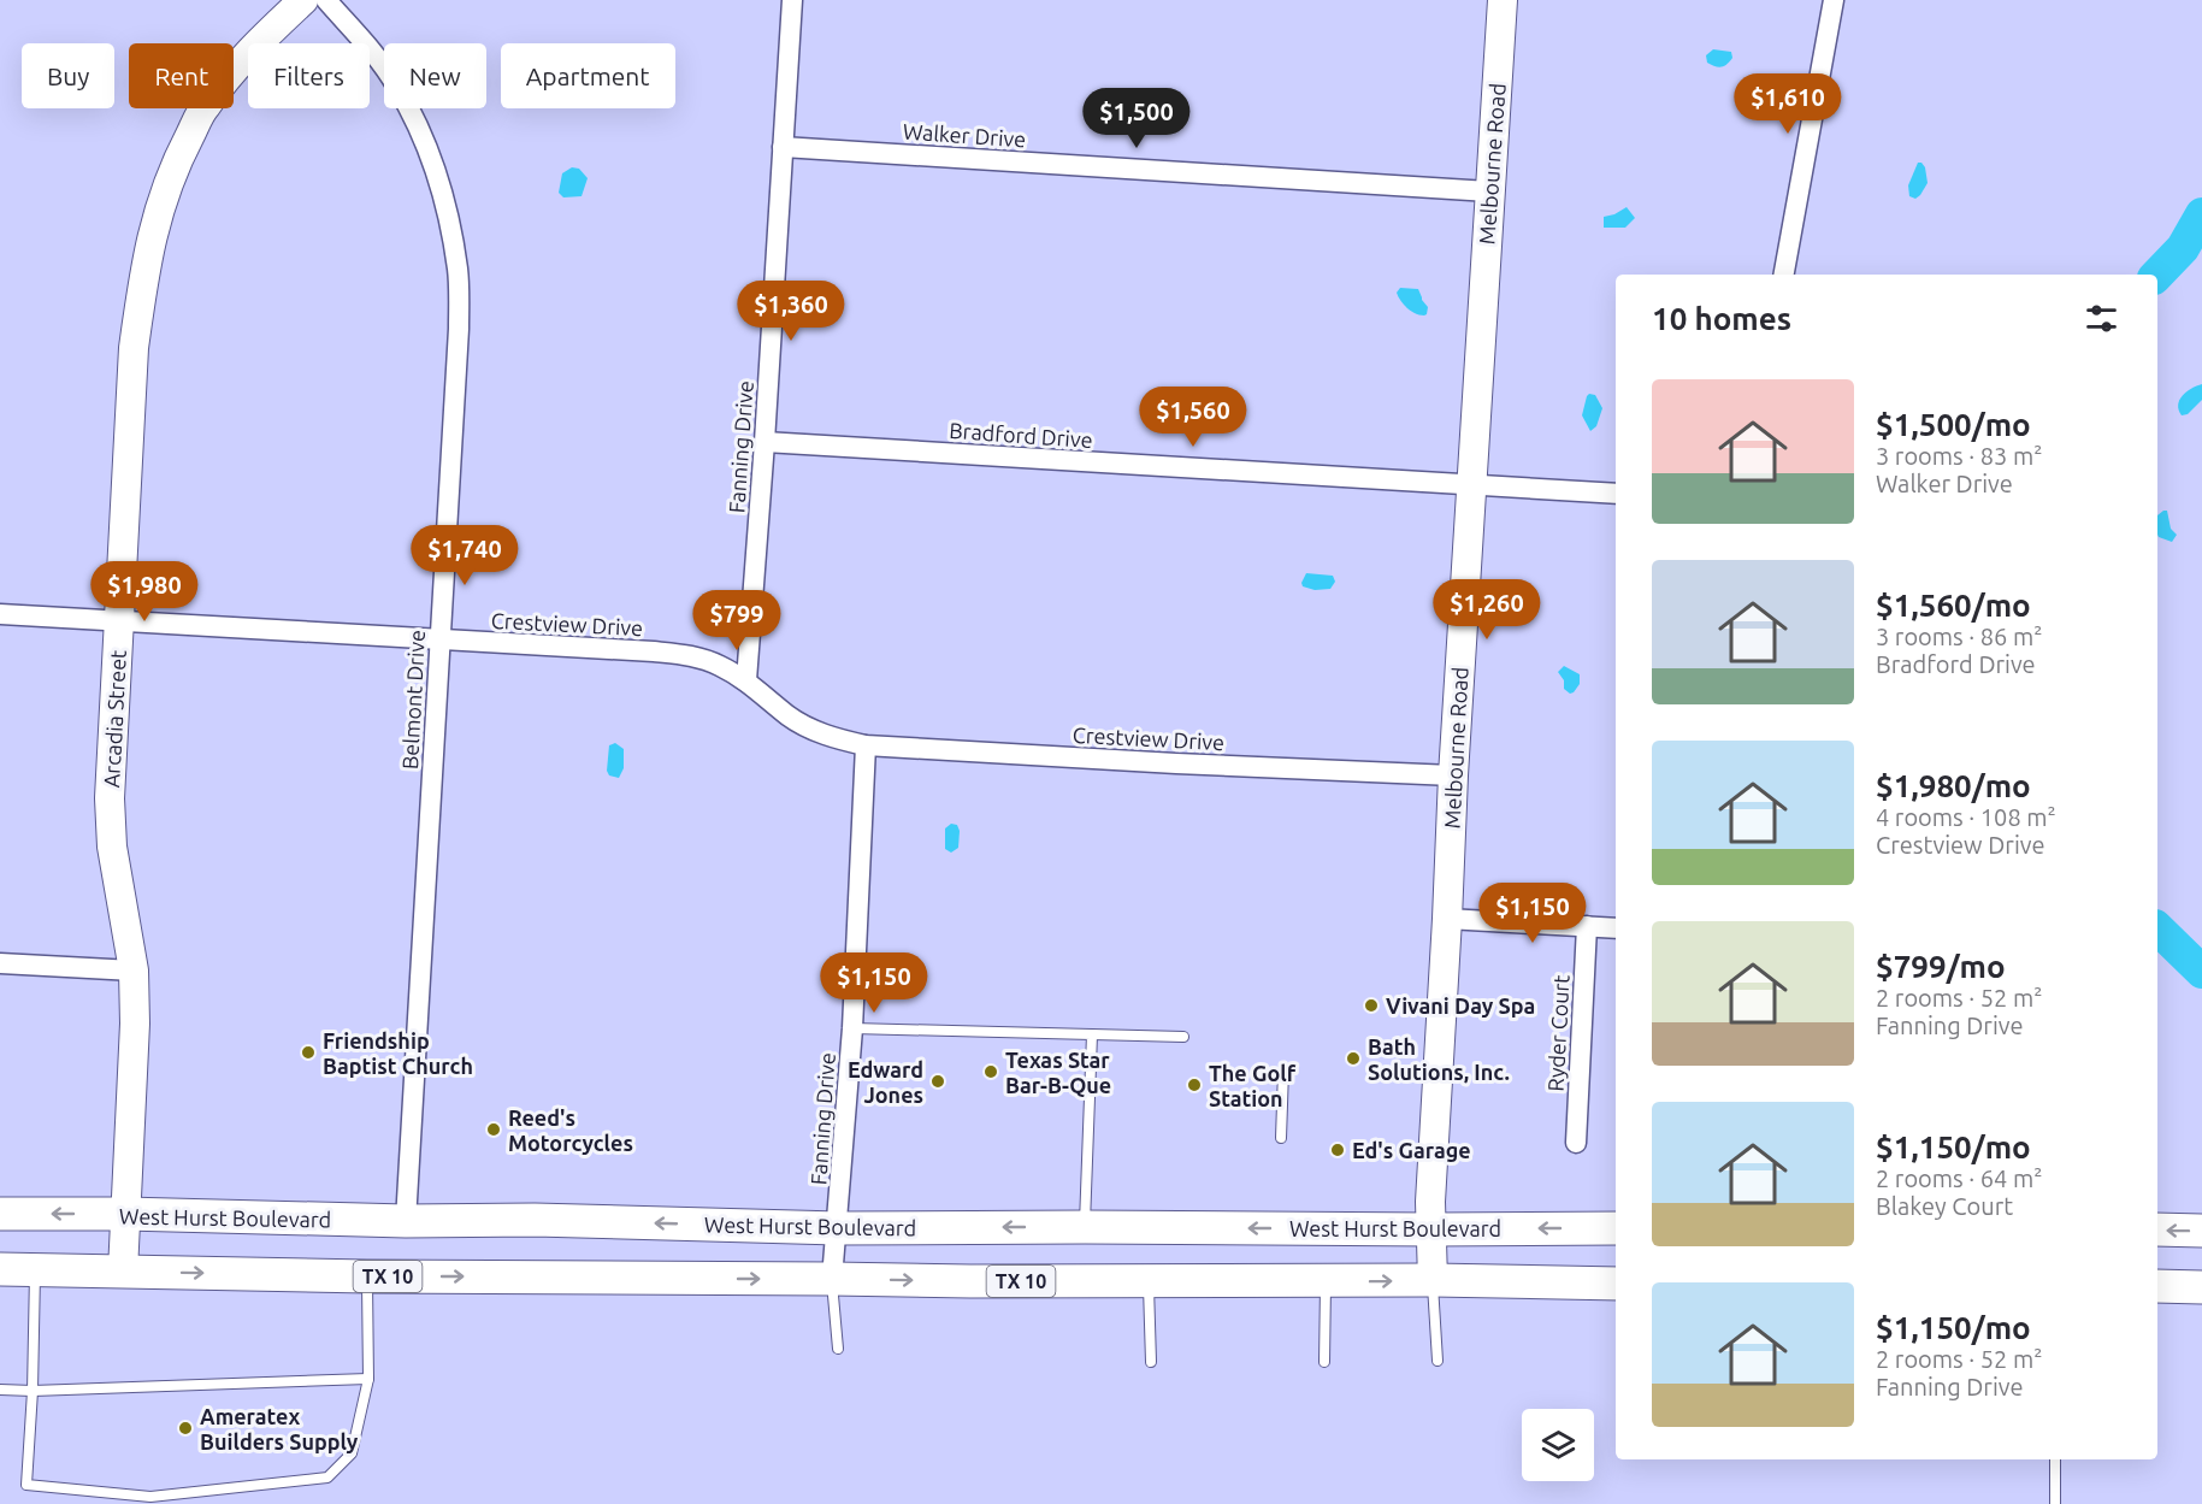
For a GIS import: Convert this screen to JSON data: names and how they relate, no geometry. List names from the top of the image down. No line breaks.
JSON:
{"streets":{"main road":["West Hurst Boulevard","TX 10"],"street":["Walker Drive","Melbourne Road","Bradford Drive","Fanning Drive","Crestview Drive","Belmont Drive","Arcadia Street","Ryder Court"]},"crossings":[["Walker Drive","Melbourne Road"],["Walker Drive","Fanning Drive"],["Melbourne Road","Bradford Drive"],["Melbourne Road","Crestview Drive"],["Melbourne Road","West Hurst Boulevard"],["Melbourne Road","TX 10"],["Bradford Drive","Fanning Drive"],["Fanning Drive","Crestview Drive"],["Fanning Drive","West Hurst Boulevard"],["Fanning Drive","TX 10"],["Crestview Drive","Belmont Drive"],["Crestview Drive","Arcadia Street"],["Belmont Drive","West Hurst Boulevard"],["Arcadia Street","West Hurst Boulevard"],["Arcadia Street","TX 10"]],"places":["Vivani Day Spa","Friendship Baptist Church","Bath Solutions, Inc.","Texas Star Bar-B-Que","Edward Jones","The Golf Station","Reed's Motorcycles","Ed's Garage","Ameratex Builders Supply"],"page":{"chip":["Buy","Rent","Filters","New","Apartment"],"price":["$1,610","$1,500","$1,360","$1,560","$1,740","$1,980","$1,260","$799","$1,150","$1,150"],"heading":"10 homes","list":[{"name":"$1,500/mo","note":"3 rooms · 83 m² · Walker Drive"},{"name":"$1,560/mo","note":"3 rooms · 86 m² · Bradford Drive"},{"name":"$1,980/mo","note":"4 rooms · 108 m² · Crestview Drive"},{"name":"$799/mo","note":"2 rooms · 52 m² · Fanning Drive"},{"name":"$1,150/mo","note":"2 rooms · 64 m² · Blakey Court"},{"name":"$1,150/mo","note":"2 rooms · 52 m² · Fanning Drive"}]}}
